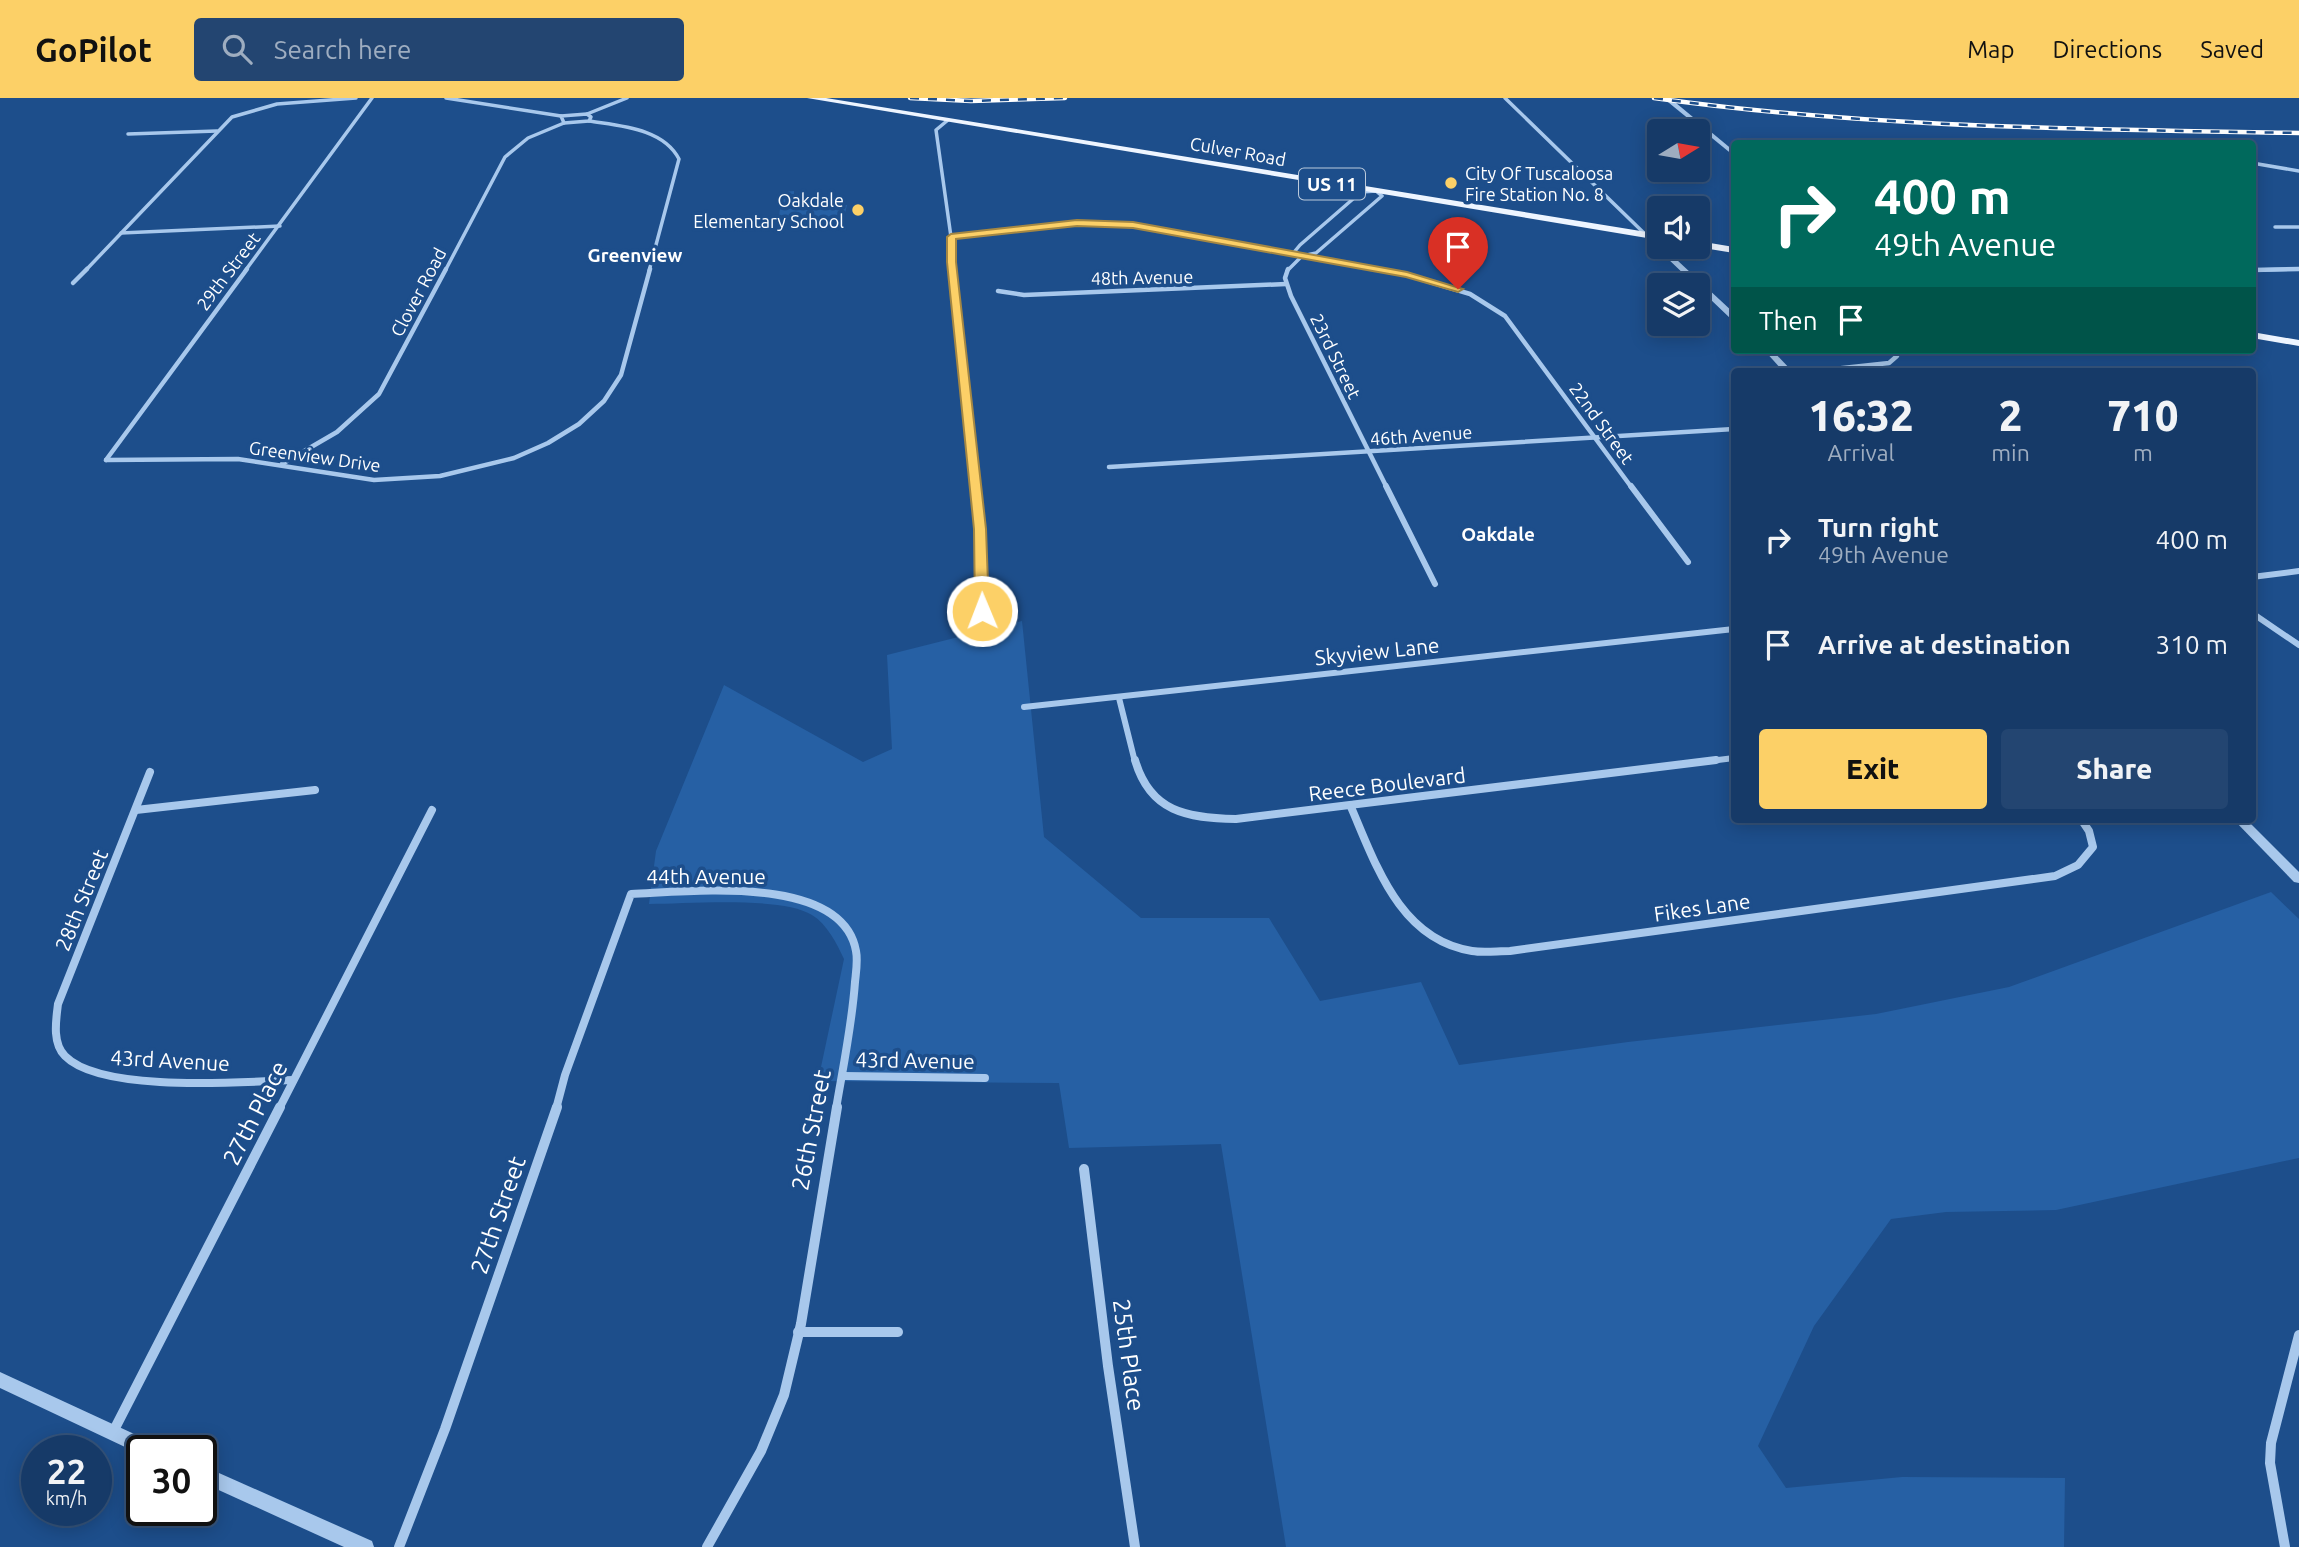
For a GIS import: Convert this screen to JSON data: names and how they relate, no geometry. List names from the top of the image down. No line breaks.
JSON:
{"streets":{"main road":["Culver Road","US 11"],"street":["29th Street","48th Avenue","Clover Road","23rd Street","22nd Street","46th Avenue","Greenview Drive","Skyview Lane","Reece Boulevard","44th Avenue","28th Street","Fikes Lane","43rd Avenue","27th Place","26th Street","27th Street","25th Place"]},"crossings":[["29th Street","Greenview Drive"],["48th Avenue","23rd Street"],["Clover Road","Greenview Drive"],["23rd Street","46th Avenue"],["22nd Street","46th Avenue"],["Skyview Lane","Reece Boulevard"],["Reece Boulevard","Fikes Lane"],["44th Avenue","26th Street"],["44th Avenue","27th Street"],["28th Street","43rd Avenue"],["43rd Avenue","27th Place"],["43rd Avenue","26th Street"]],"districts":["Greenview","Oakdale"],"places":["City Of Tuscaloosa Fire Station No. 8","Oakdale Elementary School"],"north":"right","page":{"header":"GoPilot","search":"Search here","nav":["Map","Directions","Saved"],"turn":["400 m","49th Avenue"],"then":"Then","eta":["16:32","Arrival","2","min","710","m"],"list":[{"name":"Turn right","note":"49th Avenue","value":"400 m"},{"name":"Arrive at destination","value":"310 m"}],"buttons":["Exit","Share"],"speed":"22 km/h","limit":"30"}}
